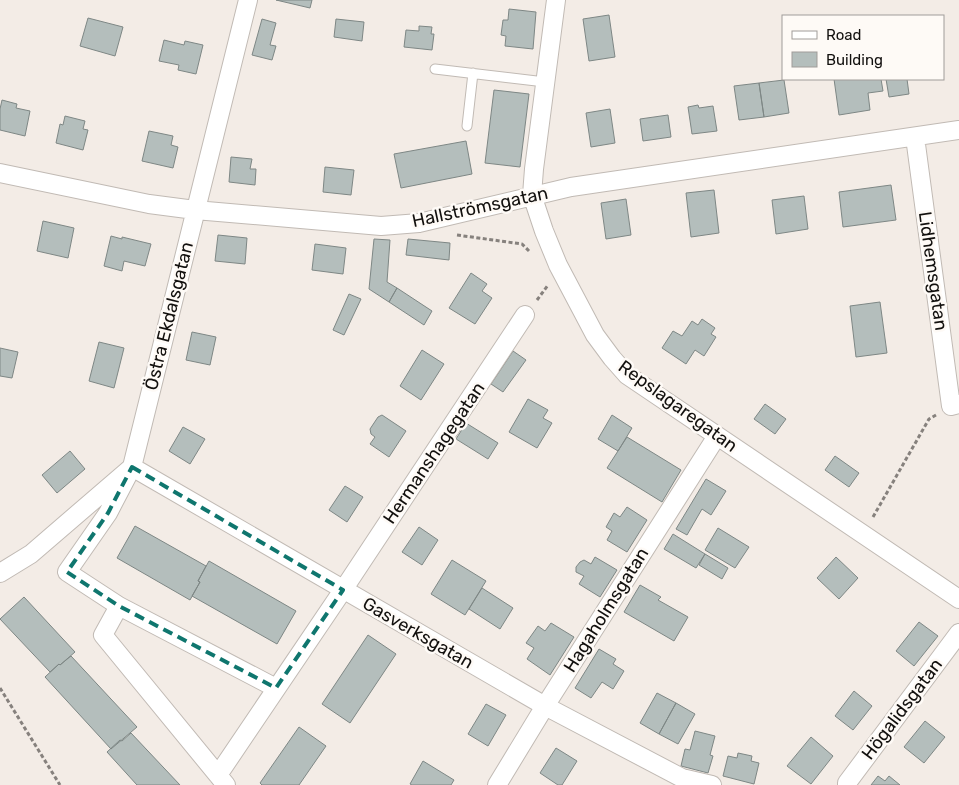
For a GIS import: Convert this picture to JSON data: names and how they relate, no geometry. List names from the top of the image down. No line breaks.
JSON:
{"streets":{"street":["Hallströmsgatan","Lidhemsgatan","Östra Ekdalsgatan","Repslagaregatan","Hermanshagegatan","Hagaholmsgatan","Gasverksgatan","Högalidsgatan"]},"crossings":[["Hallströmsgatan","Lidhemsgatan"],["Hallströmsgatan","Östra Ekdalsgatan"],["Hallströmsgatan","Repslagaregatan"],["Östra Ekdalsgatan","Gasverksgatan"],["Repslagaregatan","Hagaholmsgatan"],["Hermanshagegatan","Gasverksgatan"],["Hagaholmsgatan","Gasverksgatan"]],"legend":["Road","Building"]}
